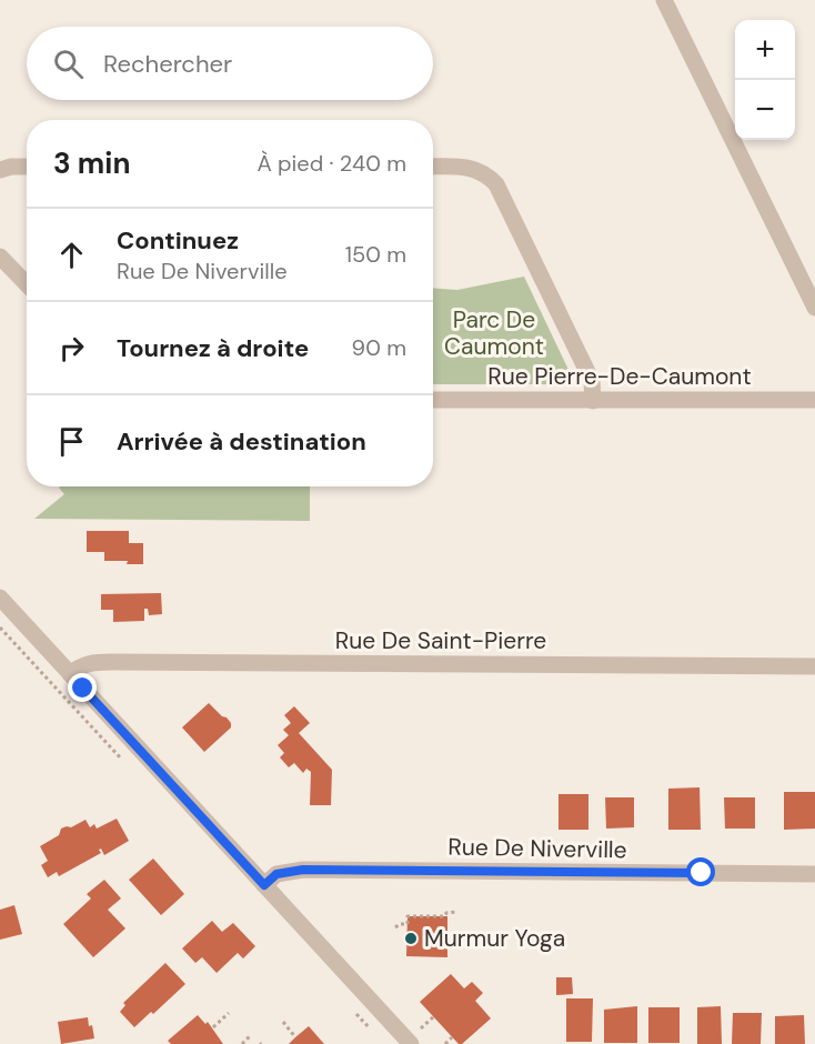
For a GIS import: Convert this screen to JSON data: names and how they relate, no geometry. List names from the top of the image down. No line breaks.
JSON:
{"streets":{"street":["Rue Pierre-De-Caumont","Rue De Saint-Pierre","Rue De Niverville"]},"parks":["Parc De Caumont"],"places":["Murmur Yoga"],"page":{"map_buttons":["+","−"],"search":"Rechercher","heading":["3 min","À pied · 240 m"],"list":[["Continuez","Rue De Niverville","150 m"],["Tournez à droite","90 m"],"Arrivée à destination"]}}
